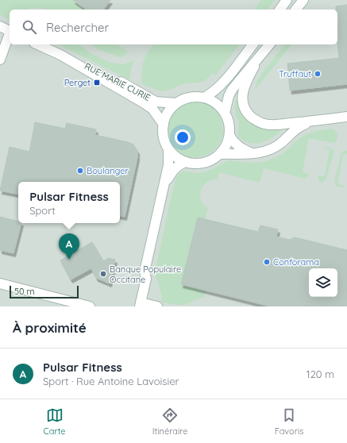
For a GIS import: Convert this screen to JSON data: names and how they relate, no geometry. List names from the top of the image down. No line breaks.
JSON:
{"streets":{"street":["RUE MARIE CURIE"]},"places":{"other":["Truffaut","Boulanger","Conforama","Banque Populaire Occitane"],"transit":["Perget"]},"scale_bar":"50 m","page":{"search":"Rechercher","popup":["Pulsar Fitness","Sport"],"pins":"A","scale":"50 m","heading":"À proximité","list":[{"mark":"A","name":"Pulsar Fitness","note":"Sport · Rue Antoine Lavoisier","value":"120 m"}],"nav":["Carte","Itinéraire","Favoris"]}}
